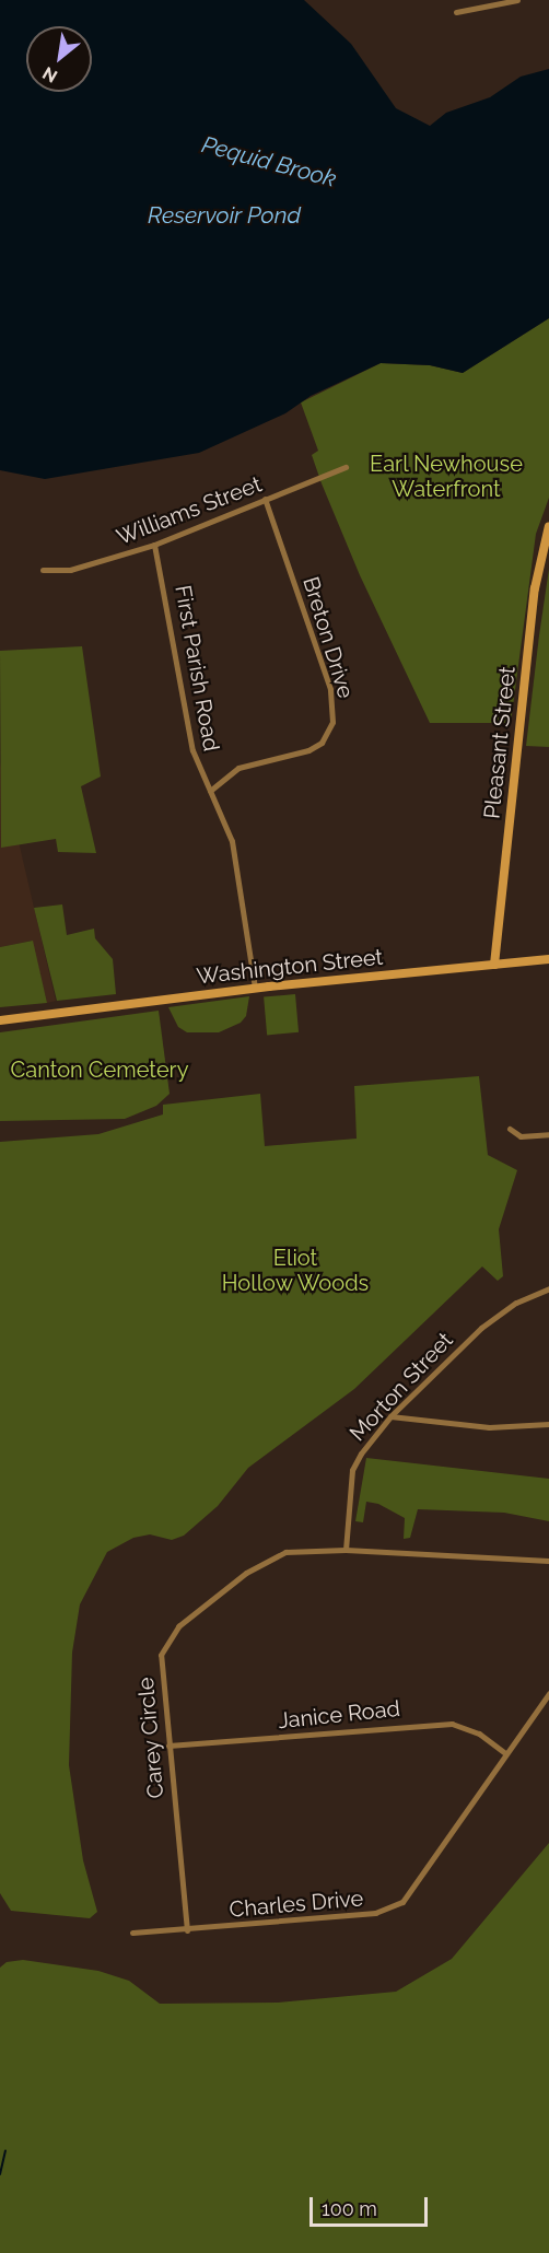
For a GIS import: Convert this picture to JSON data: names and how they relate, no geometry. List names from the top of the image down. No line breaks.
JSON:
{"streets":{"main road":["Pleasant Street","Washington Street"],"street":["Williams Street","Breton Drive","First Parish Road","Morton Street","Janice Road","Carey Circle","Charles Drive"]},"crossings":[["Williams Street","Breton Drive"],["Williams Street","First Parish Road"],["Breton Drive","First Parish Road"],["First Parish Road","Washington Street"],["Pleasant Street","Washington Street"],["Morton Street","Carey Circle"],["Janice Road","Carey Circle"],["Janice Road","Charles Drive"],["Carey Circle","Charles Drive"]],"water":["Pequid Brook","Reservoir Pond"],"parks":["Earl Newhouse Waterfront","Canton Cemetery","Eliot Hollow Woods"],"scale_bar":"100 m","north":"bottom left"}
